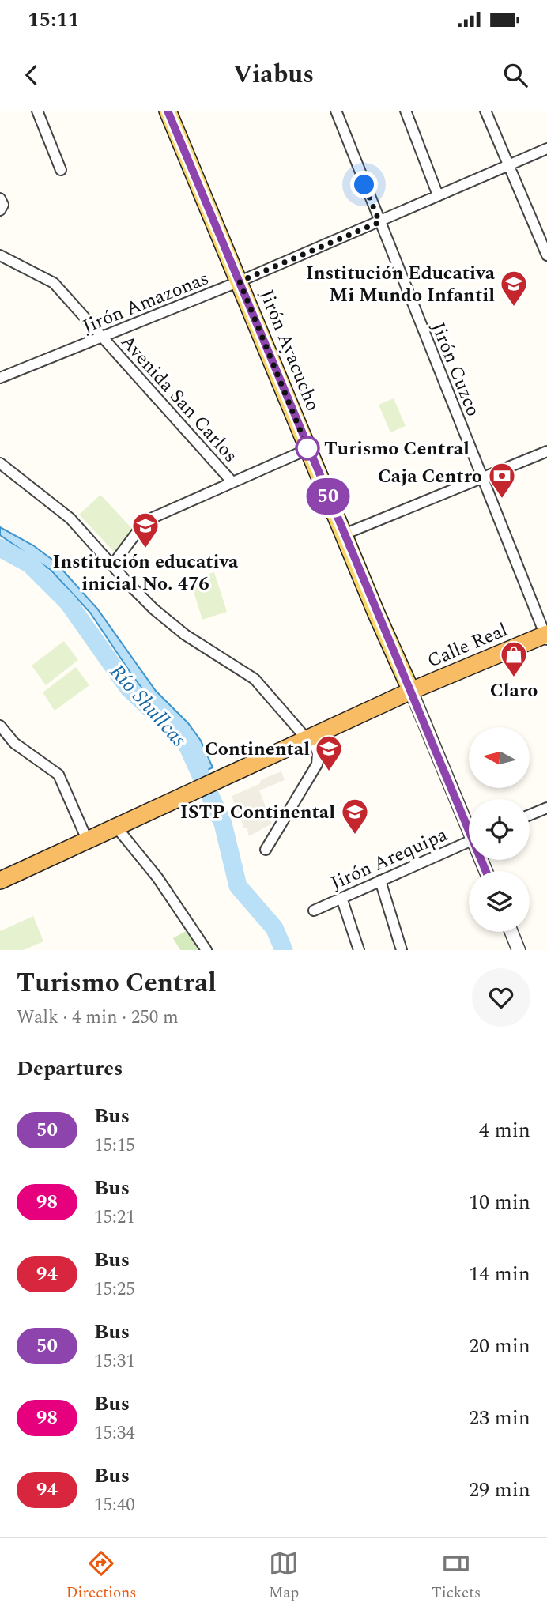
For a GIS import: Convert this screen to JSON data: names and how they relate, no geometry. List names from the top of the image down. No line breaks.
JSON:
{"streets":{"highway":["Calle Real"],"main road":["Jirón Ayacucho"],"street":["Jirón Amazonas","Jirón Cuzco","Avenida San Carlos","Jirón Arequipa"]},"crossings":[["Jirón Amazonas","Jirón Ayacucho"],["Jirón Amazonas","Jirón Cuzco"],["Jirón Amazonas","Avenida San Carlos"],["Jirón Ayacucho","Calle Real"],["Jirón Cuzco","Calle Real"]],"water":["Río Shullcas"],"places":{"school or university":["Institución Educativa Mi Mundo Infantil","Institución educativa inicial No. 476","Continental","ISTP Continental"],"other":["Turismo Central"],"bank":["Caja Centro"],"shop":["Claro"]},"lines":["bus line 50"],"north":"left","page":{"status":"15:11","header":"Viabus","on_map":"50","heading":[["Turismo Central","Walk · 4 min · 250 m"],"Departures"],"list":[{"mark":"50","name":"Bus","note":"15:15","value":"4 min"},{"mark":"98","name":"Bus","note":"15:21","value":"10 min"},{"mark":"94","name":"Bus","note":"15:25","value":"14 min"},{"mark":"50","name":"Bus","note":"15:31","value":"20 min"},{"mark":"98","name":"Bus","note":"15:34","value":"23 min"},{"mark":"94","name":"Bus","note":"15:40","value":"29 min"}],"tabs":["Directions","Map","Tickets"]}}
